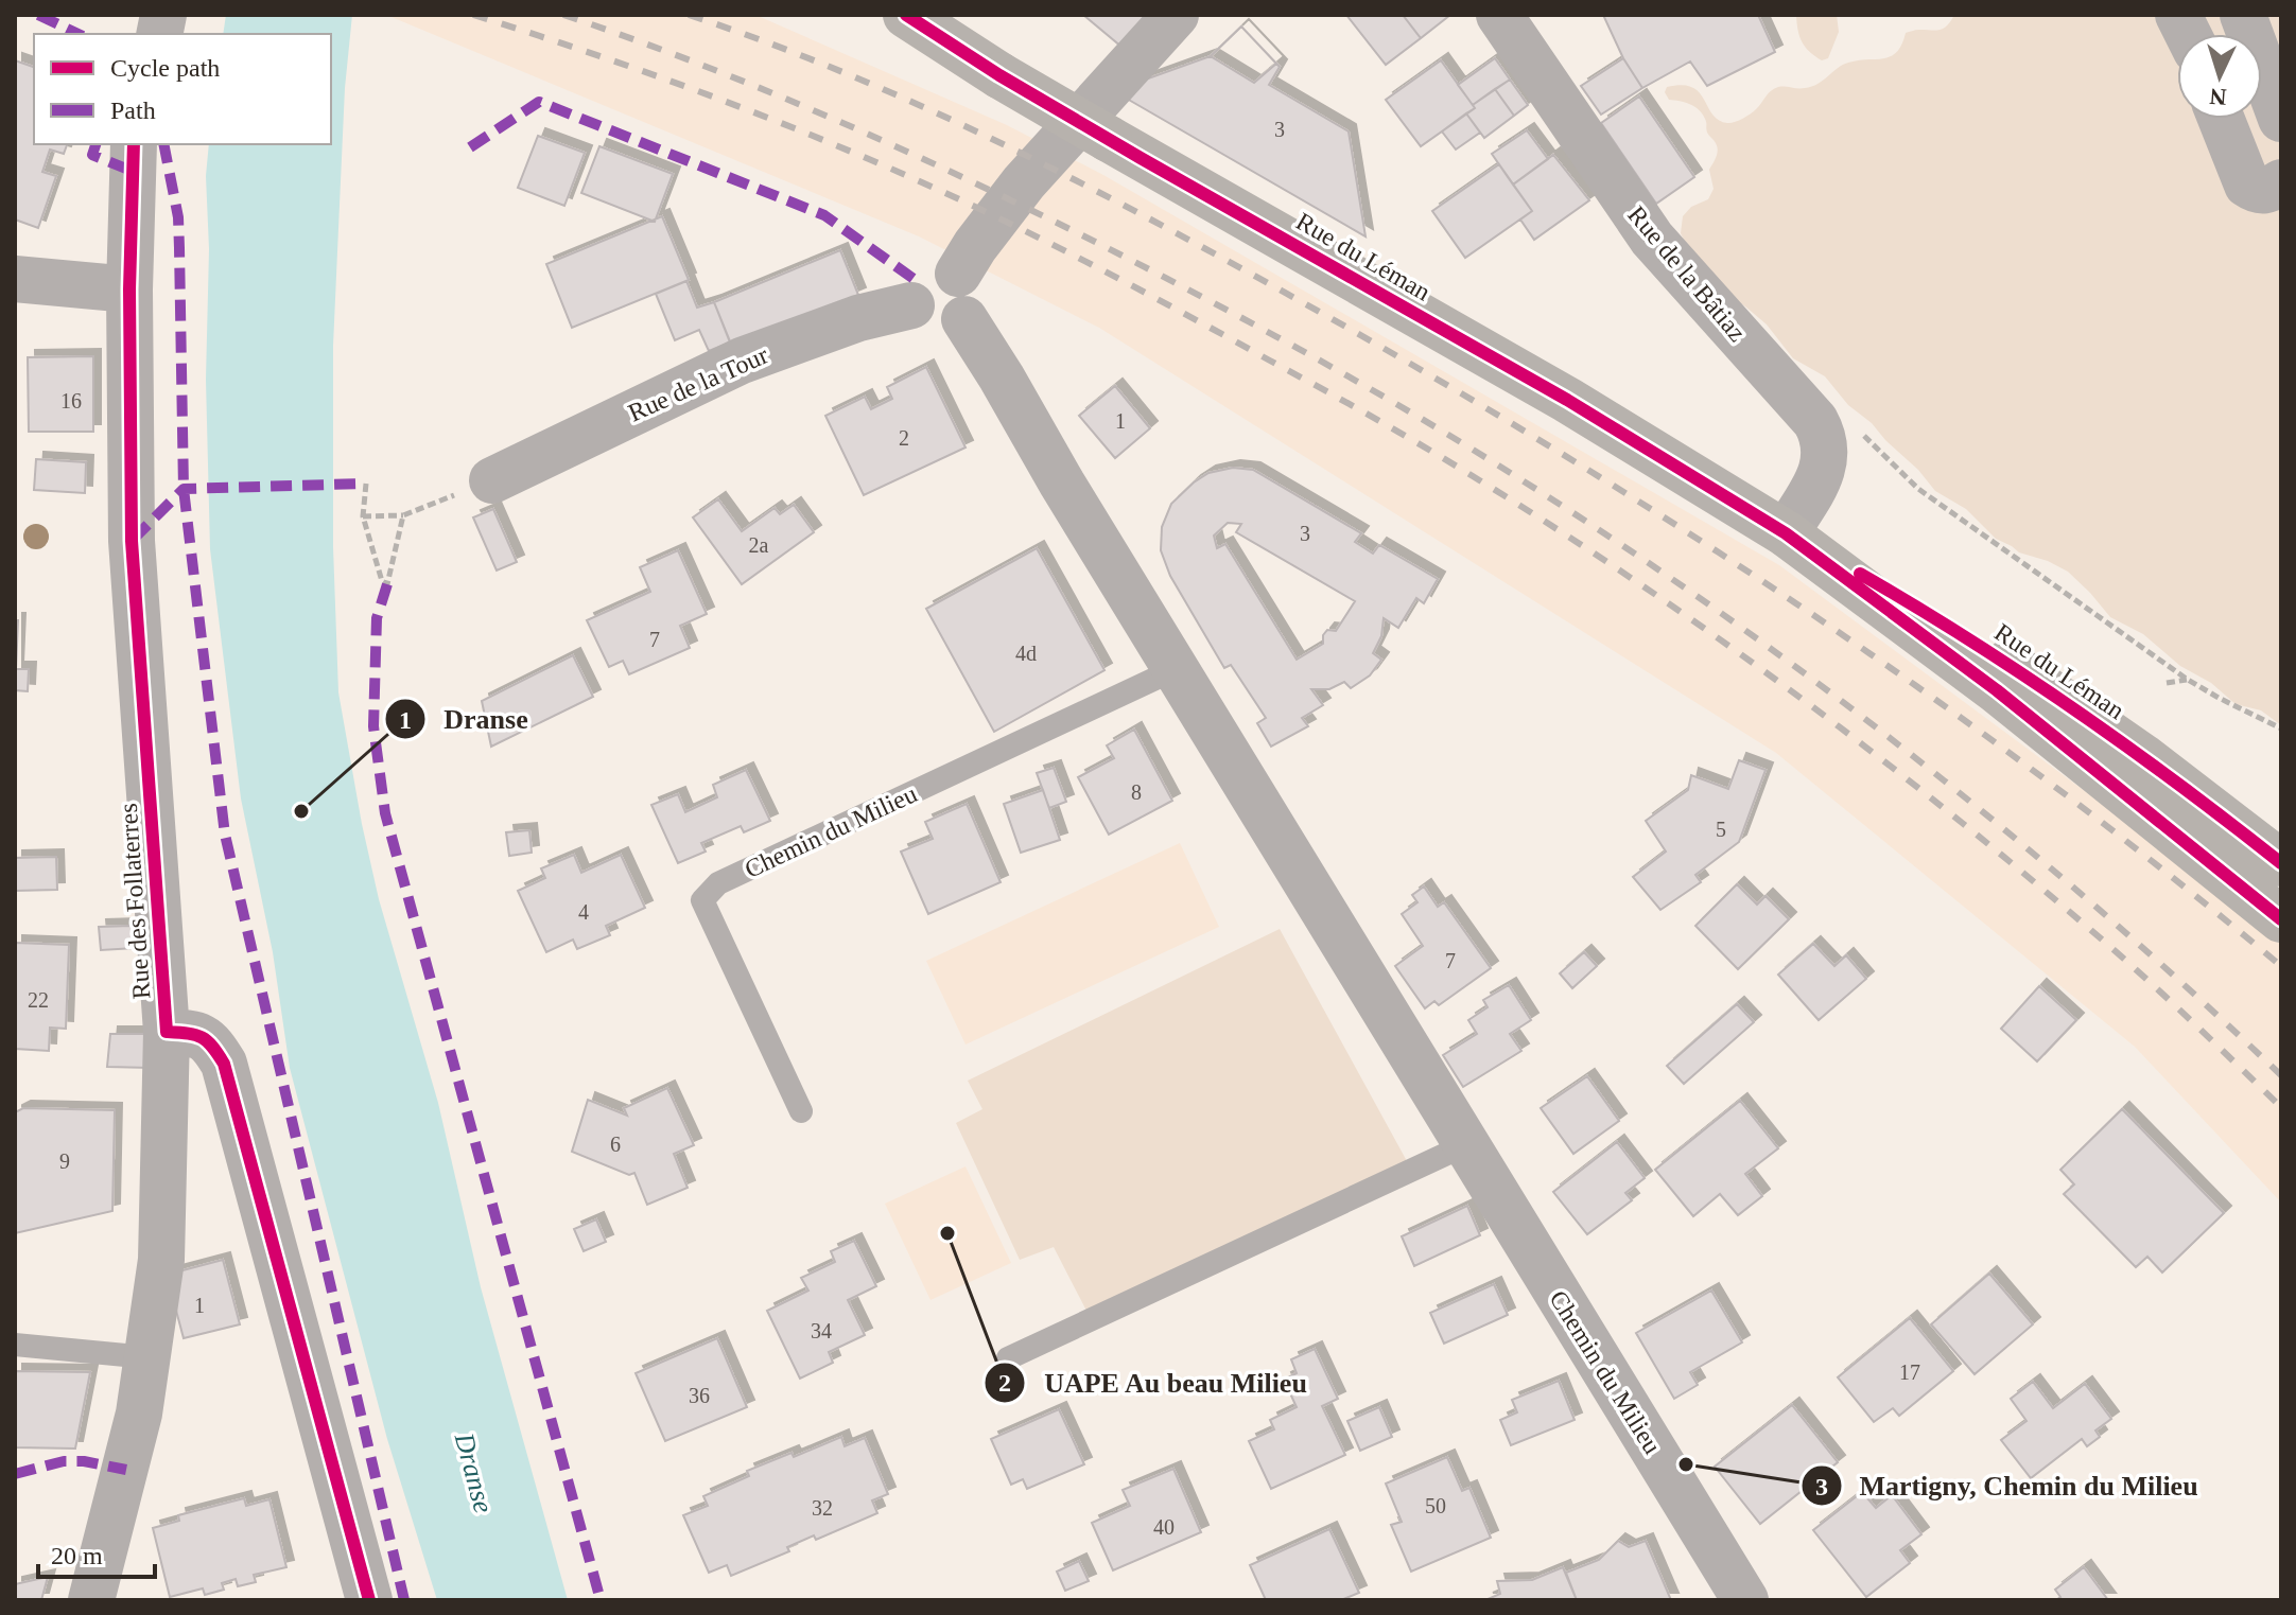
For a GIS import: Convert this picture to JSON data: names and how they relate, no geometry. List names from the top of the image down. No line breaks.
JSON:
{"streets":{"main road":["Rue du Léman"],"street":["Rue de la Bâtiaz","Rue de la Tour","Chemin du Milieu","Rue des Follaterres"]},"crossings":[["Rue du Léman","Rue de la Bâtiaz"],["Rue de la Tour","Chemin du Milieu"]],"water":["Dranse"],"places":["Dranse","UAPE Au beau Milieu","Martigny, Chemin du Milieu"],"house_numbers":["3","16","1","2","3","2a","7","4d","8","5","4","7","22","6","9","1","34","17","36","50","32","40"],"legend":["Cycle path","Path"],"scale_bar":"20 m","north":"bottom"}
